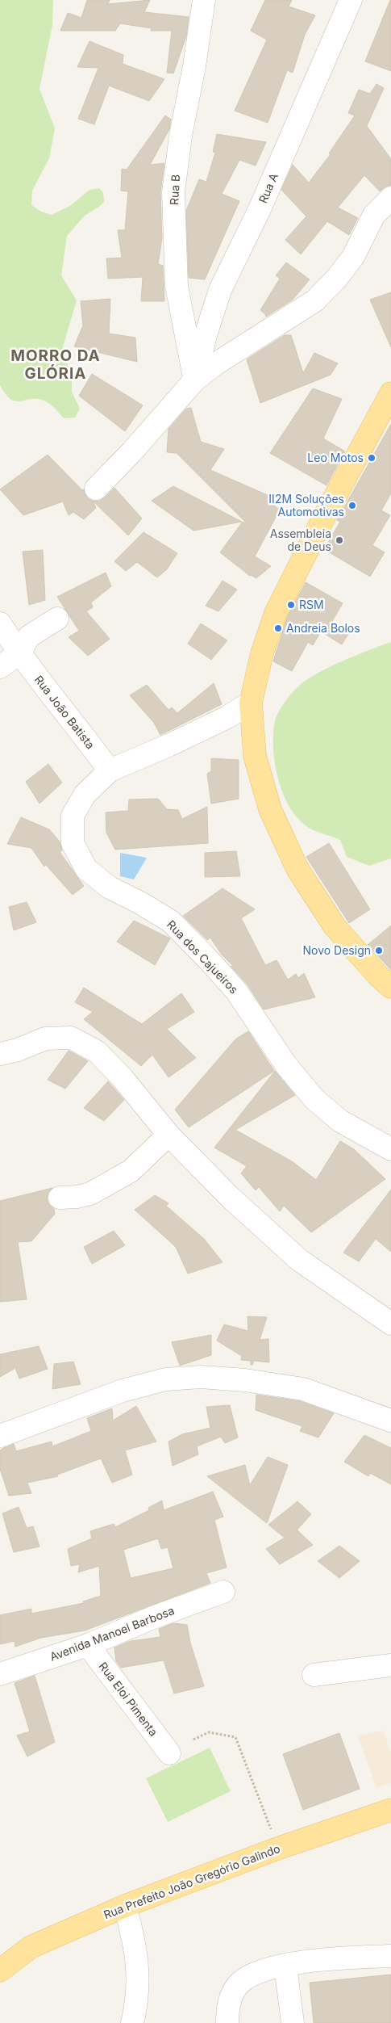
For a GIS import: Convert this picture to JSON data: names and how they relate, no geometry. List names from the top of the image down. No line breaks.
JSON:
{"streets":{"main road":["Rua Prefeito João Gregório Galindo"],"street":["Rua A","Rua B","Rua João Batista","Rua dos Cajueiros","Avenida Manoel Barbosa","Rua Eloi Pimenta"]},"crossings":[["Rua A","Rua B"],["Rua João Batista","Rua dos Cajueiros"],["Avenida Manoel Barbosa","Rua Eloi Pimenta"]],"districts":["MORRO DA GLÓRIA"],"places":["Leo Motos","II2M Soluções Automotivas","Assembleia de Deus","RSM","Andreia Bolos","Novo Design"]}
